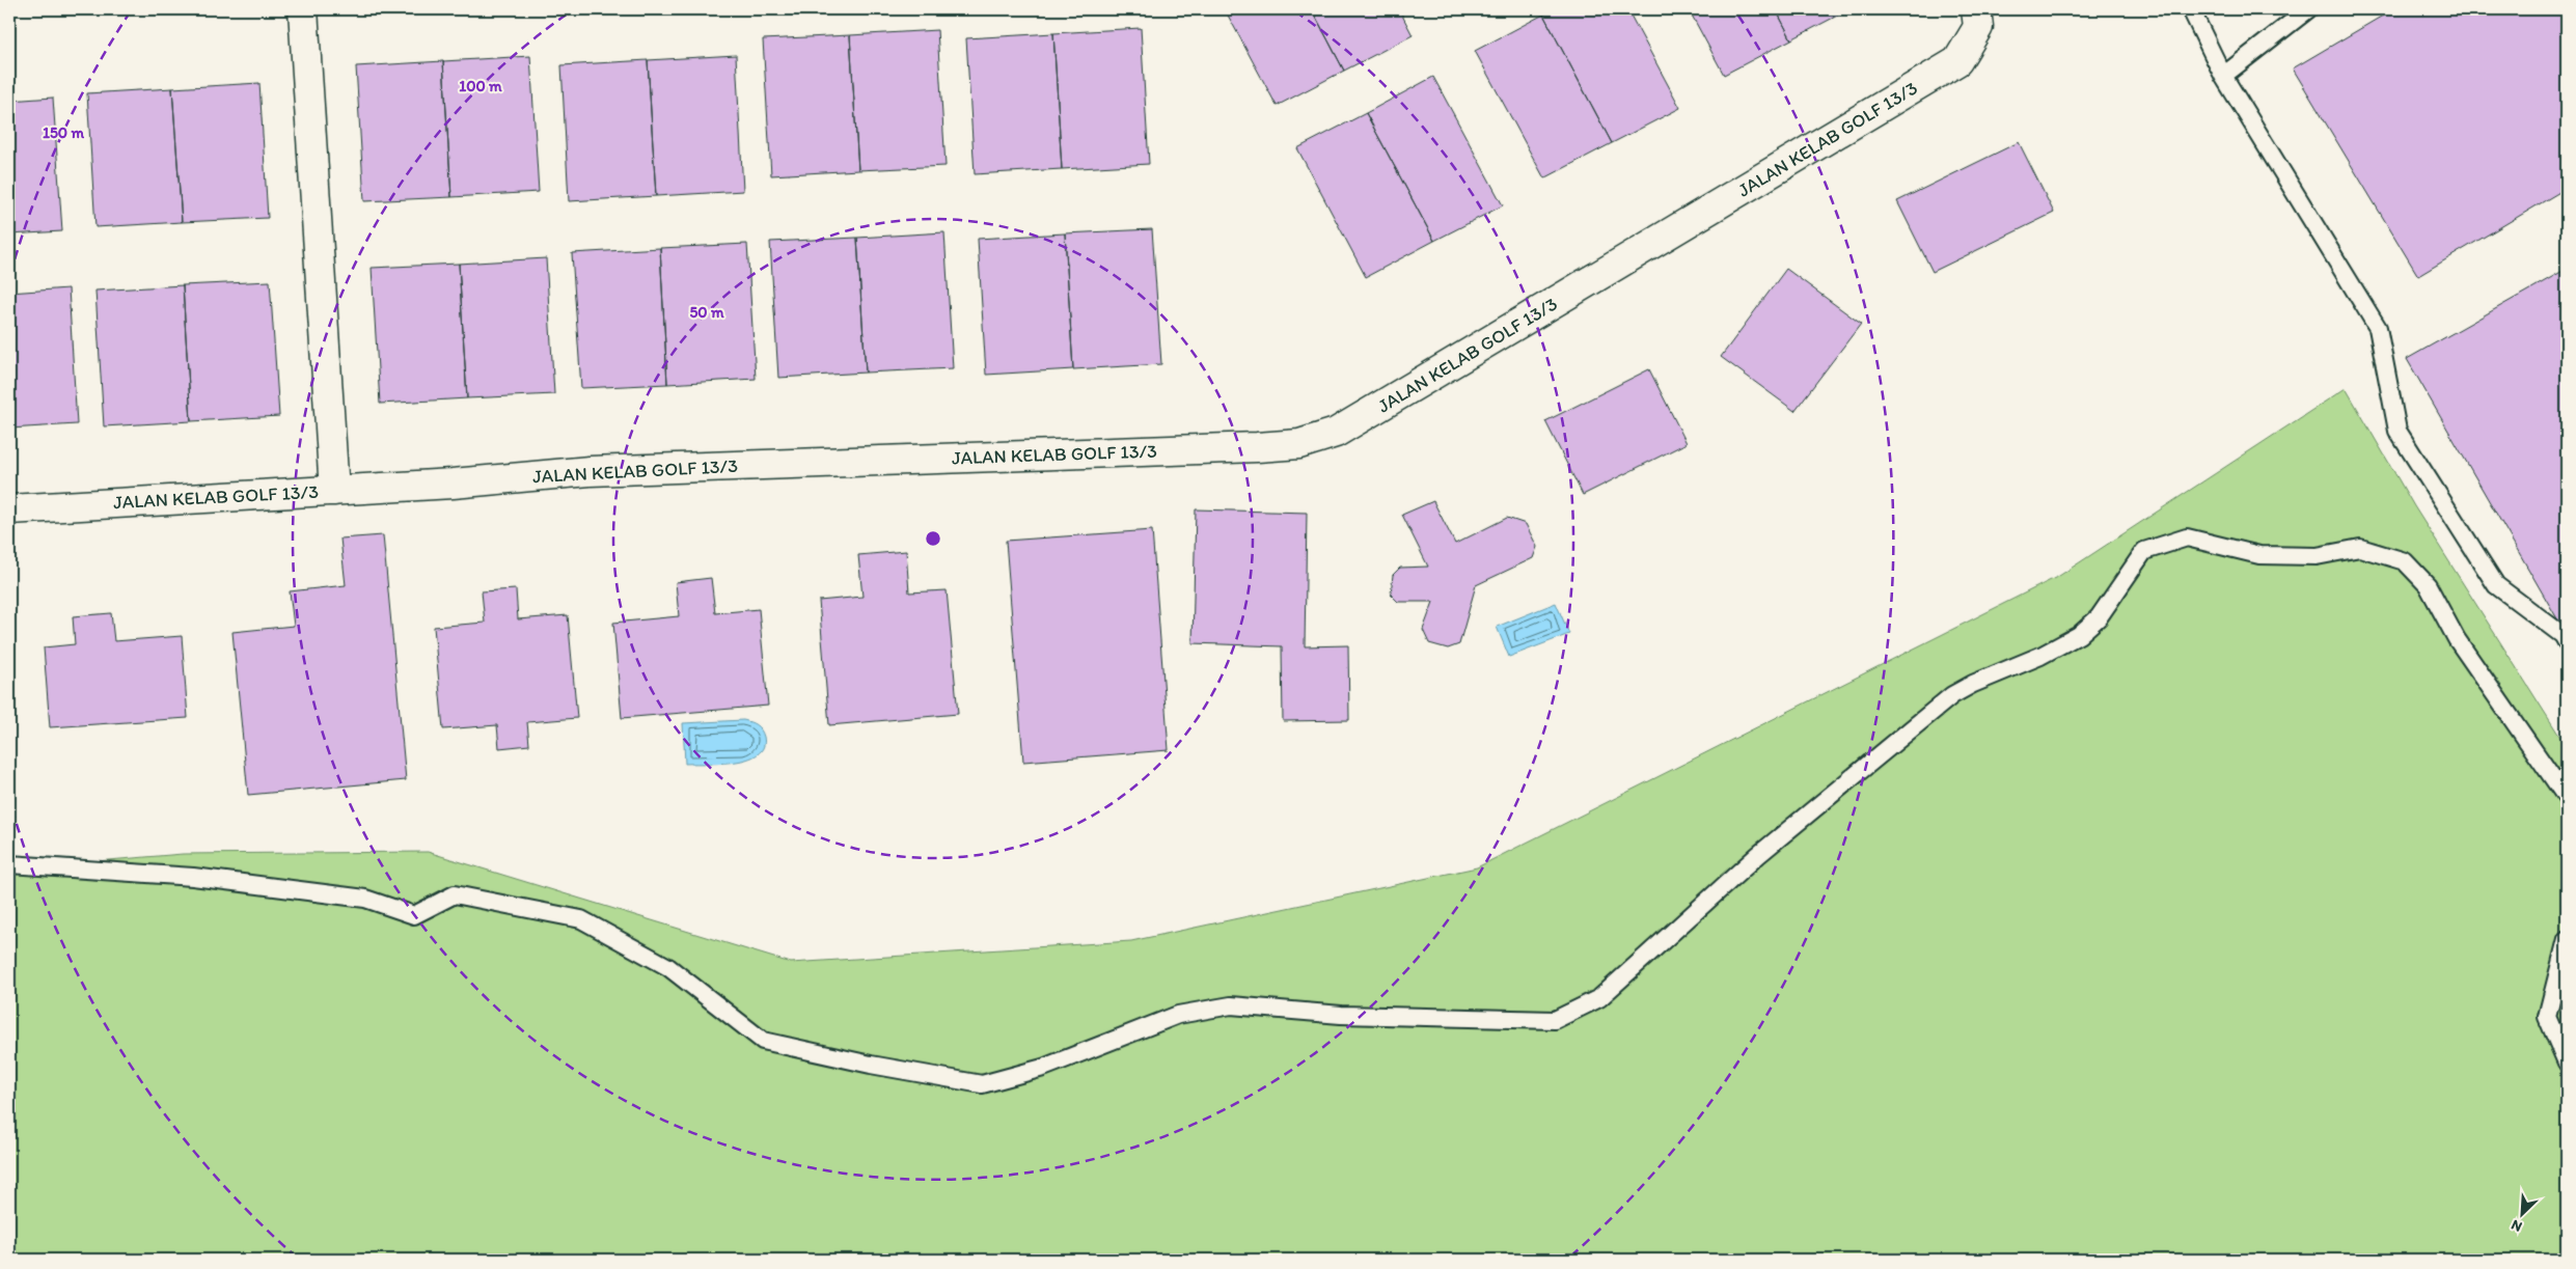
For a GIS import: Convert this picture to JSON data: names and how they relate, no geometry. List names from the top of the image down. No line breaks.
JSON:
{"streets":{"street":["JALAN KELAB GOLF 13/3"]},"north":"bottom left","rings":["100 m","150 m","50 m"]}
